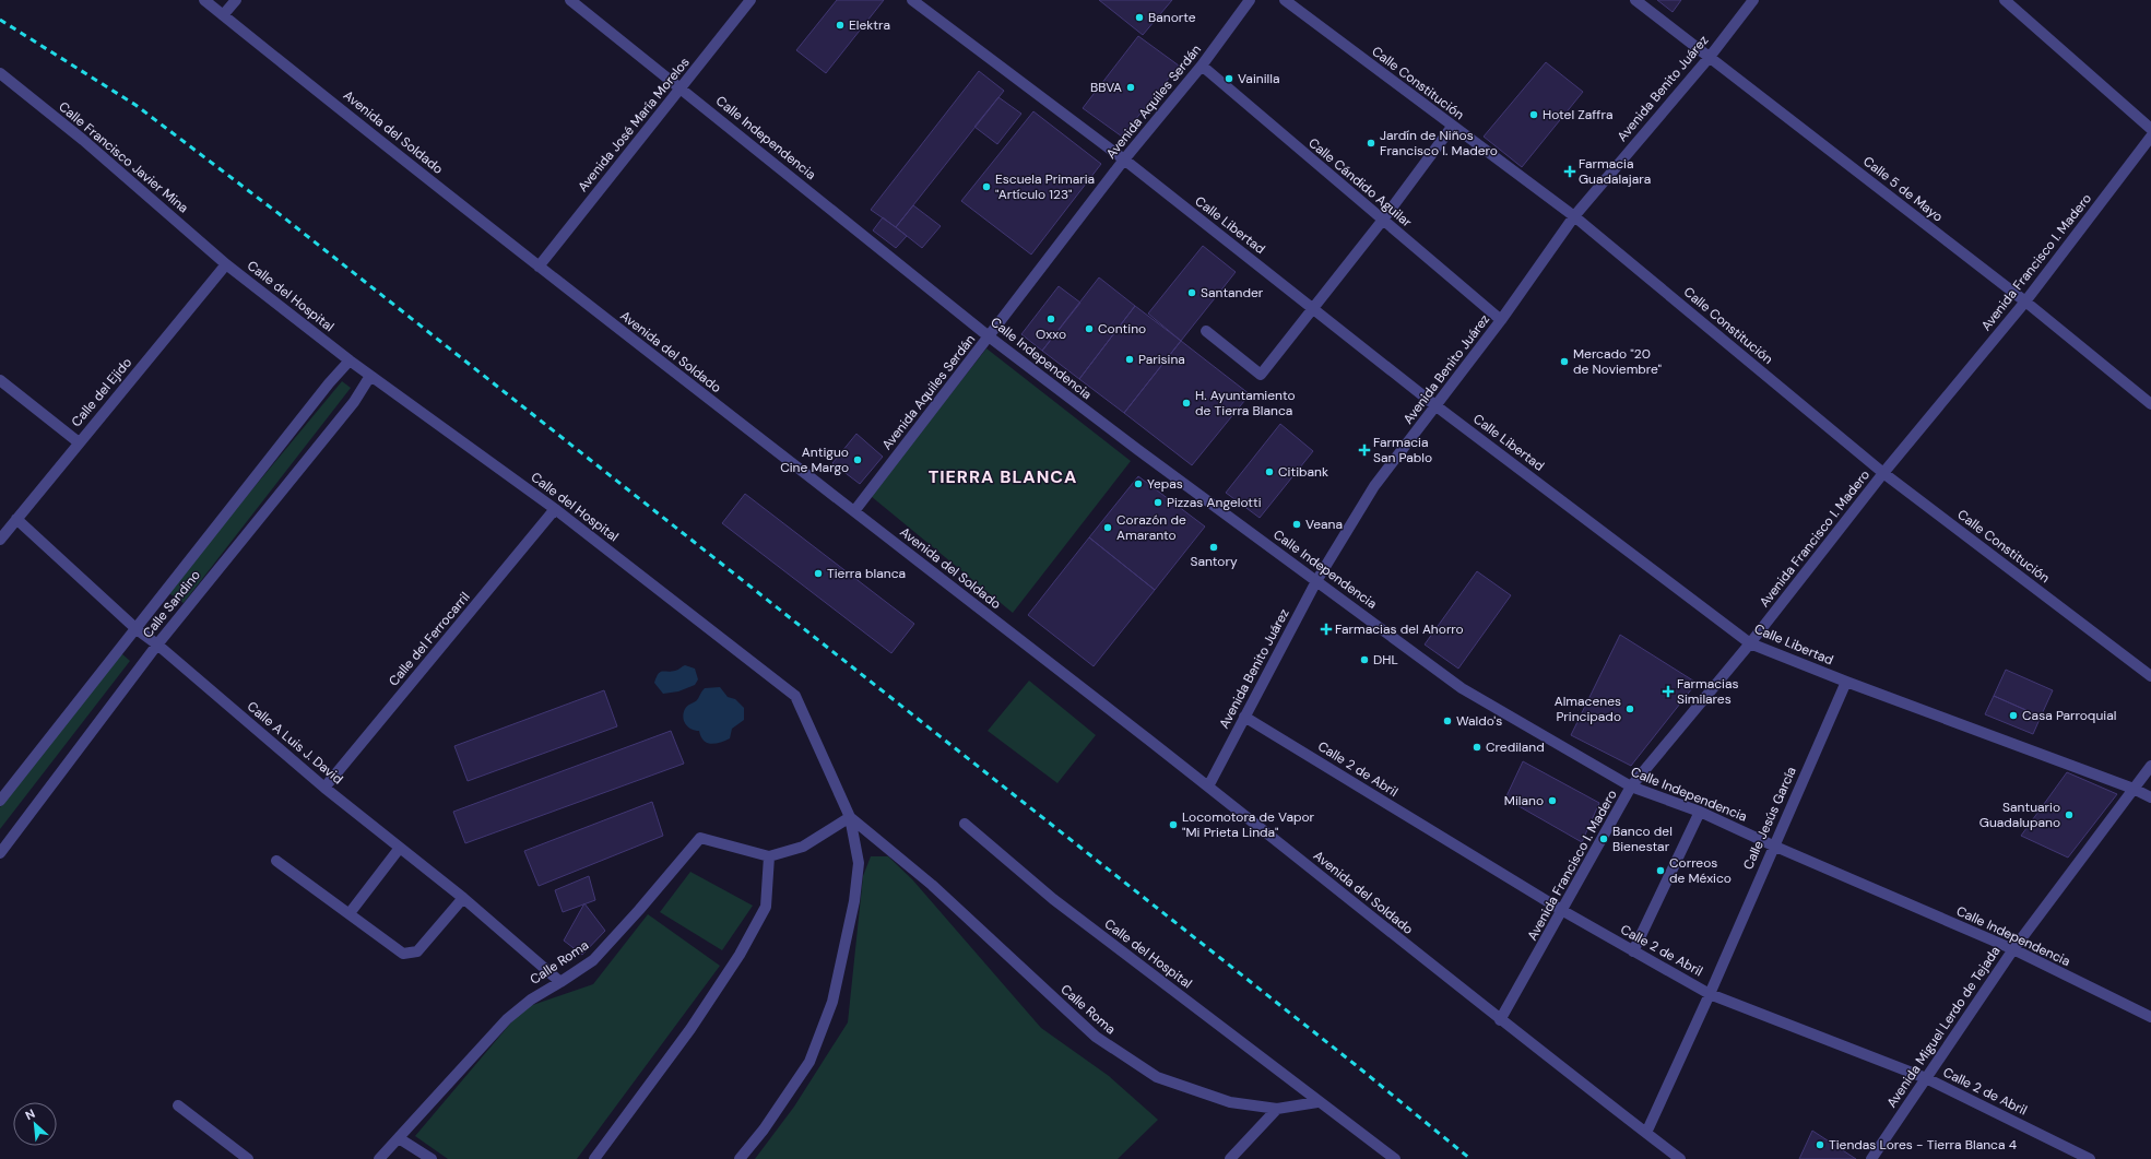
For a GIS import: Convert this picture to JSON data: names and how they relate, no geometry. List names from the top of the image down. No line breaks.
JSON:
{"streets":{"street":["Calle Constitución","Avenida Benito Juárez","Avenida Aquiles Serdán","Avenida José María Morelos","Avenida del Soldado","Calle Independencia","Calle Francisco Javier Mina","Calle Cándido Aguilar","Calle 5 de Mayo","Calle Libertad","Avenida Francisco I. Madero","Calle del Hospital","Calle del Ejido","Calle Sandino","Calle del Ferrocarril","Calle A Luis J. David","Calle 2 de Abril","Calle Jesús García","Calle Roma","Avenida Miguel Lerdo de Tejada"]},"crossings":[["Calle Constitución","Avenida Benito Juárez"],["Calle Constitución","Avenida Francisco I. Madero"],["Avenida Benito Juárez","Avenida del Soldado"],["Avenida Benito Juárez","Calle Independencia"],["Avenida Benito Juárez","Calle Cándido Aguilar"],["Avenida Benito Juárez","Calle 5 de Mayo"],["Avenida Benito Juárez","Calle Libertad"],["Avenida Benito Juárez","Calle 2 de Abril"],["Avenida Aquiles Serdán","Avenida del Soldado"],["Avenida Aquiles Serdán","Calle Independencia"],["Avenida Aquiles Serdán","Calle Cándido Aguilar"],["Avenida Aquiles Serdán","Calle Libertad"],["Avenida José María Morelos","Avenida del Soldado"],["Avenida José María Morelos","Calle Independencia"],["Avenida del Soldado","Avenida Francisco I. Madero"],["Avenida del Soldado","Calle Jesús García"],["Calle Independencia","Avenida Francisco I. Madero"],["Calle Independencia","Calle Jesús García"],["Calle Independencia","Avenida Miguel Lerdo de Tejada"],["Calle Francisco Javier Mina","Calle del Hospital"],["Calle Francisco Javier Mina","Calle del Ejido"],["Calle 5 de Mayo","Avenida Francisco I. Madero"],["Calle Libertad","Avenida Francisco I. Madero"],["Calle Libertad","Calle Jesús García"],["Calle Libertad","Avenida Miguel Lerdo de Tejada"],["Avenida Francisco I. Madero","Calle 2 de Abril"],["Calle del Hospital","Calle del Ejido"],["Calle del Hospital","Calle Sandino"],["Calle del Hospital","Calle del Ferrocarril"],["Calle del Hospital","Calle Roma"],["Calle del Ejido","Calle A Luis J. David"],["Calle Sandino","Calle A Luis J. David"],["Calle del Ferrocarril","Calle A Luis J. David"],["Calle A Luis J. David","Calle Roma"],["Calle 2 de Abril","Calle Jesús García"],["Calle 2 de Abril","Avenida Miguel Lerdo de Tejada"]],"districts":["TIERRA BLANCA"],"places":{"other":["Banorte","Elektra","Vainilla","BBVA","Hotel Zaffra","Jardín de Niños Francisco I. Madero","Escuela Primaria \"Artículo 123\"","Santander","Oxxo","Contino","Parisina","Mercado \"20 de Noviembre\"","H. Ayuntamiento de Tierra Blanca","Antiguo Cine Margo","Citibank","Yepas","Pizzas Angelotti","Veana","Corazón de Amaranto","Santory","Tierra blanca","DHL","Almacenes Principado","Casa Parroquial","Waldo's","Crediland","Milano","Santuario Guadalupano","Locomotora de Vapor \"Mi Prieta Linda\"","Banco del Bienestar","Correos de México","Tiendas Lores - Tierra Blanca 4"],"health":["Farmacia Guadalajara","Farmacia San Pablo","Farmacias del Ahorro","Farmacias Similares"]},"north":"top left"}
